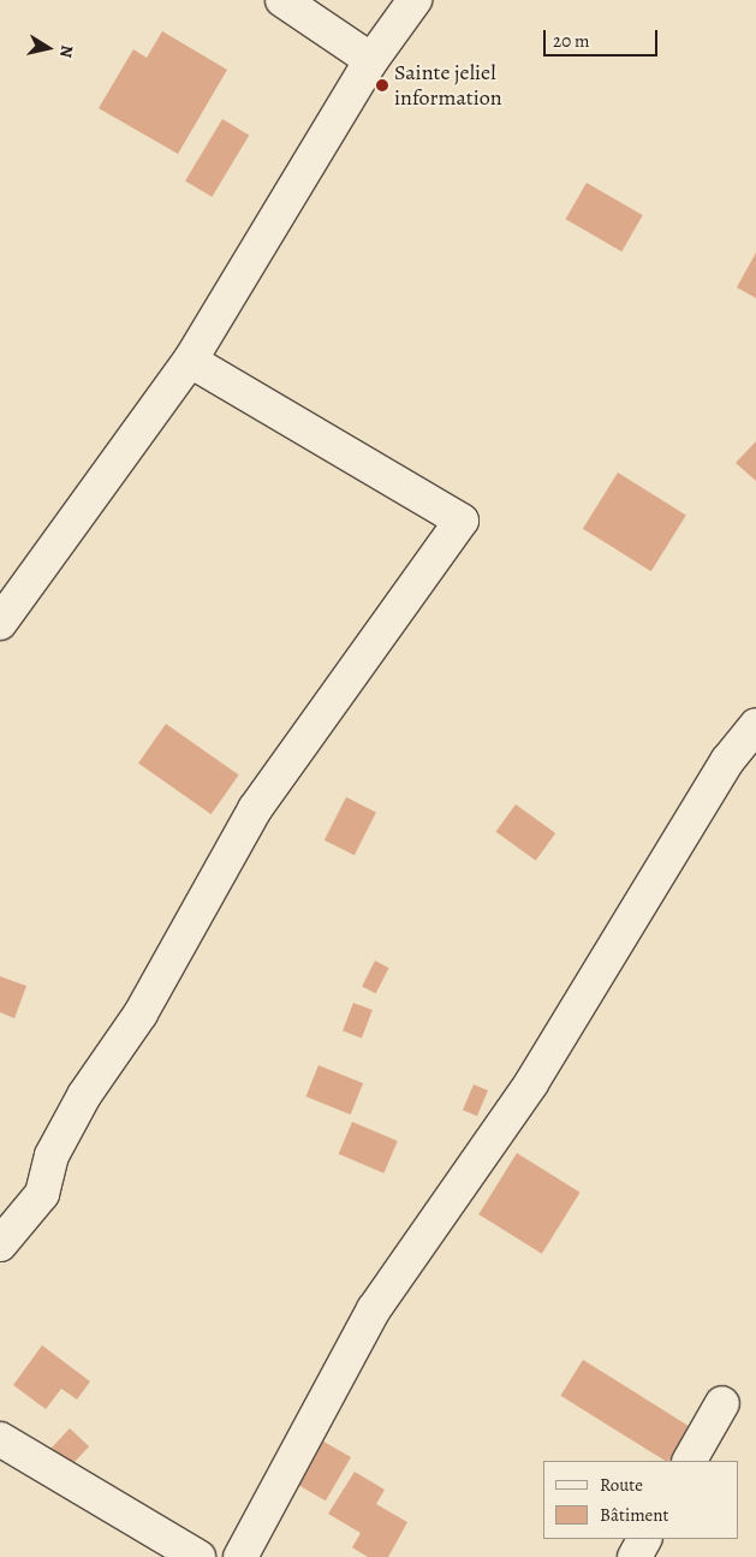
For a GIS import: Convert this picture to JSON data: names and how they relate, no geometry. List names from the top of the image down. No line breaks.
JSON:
{"places":["Sainte jeliel information"],"legend":["Route","Bâtiment"],"scale_bar":"20 m","north":"right"}
